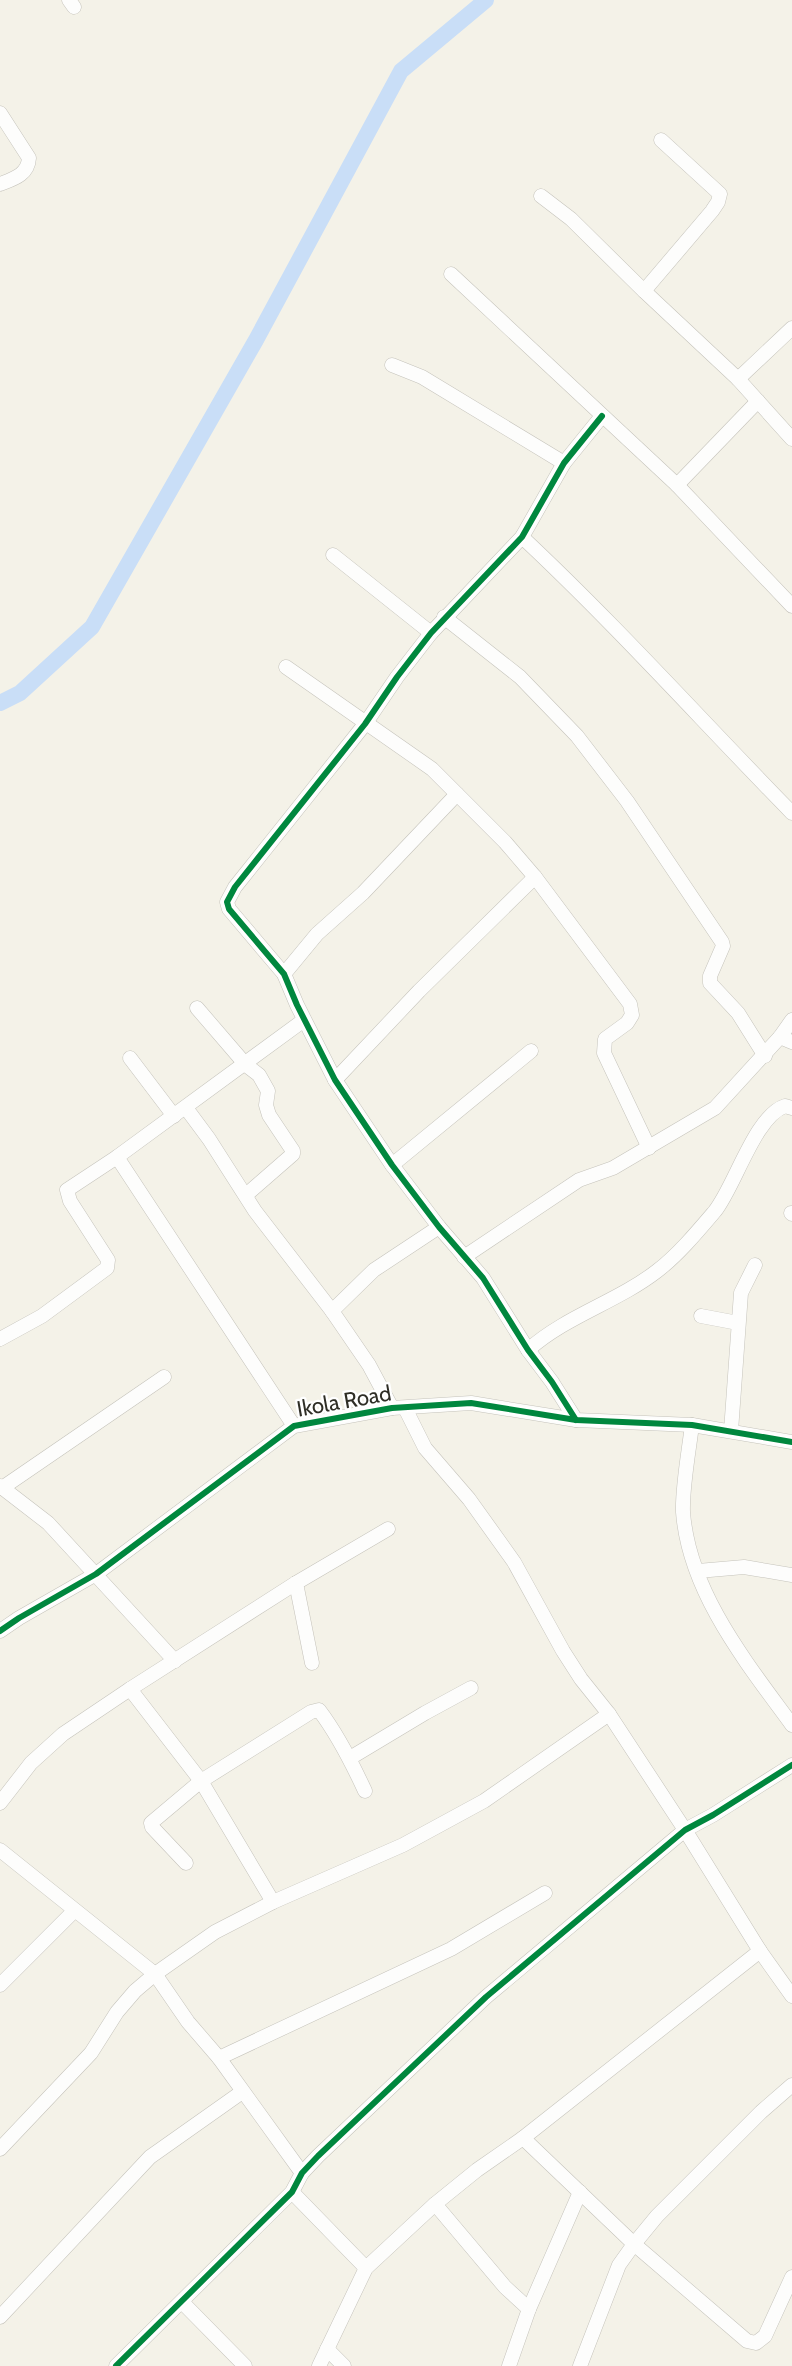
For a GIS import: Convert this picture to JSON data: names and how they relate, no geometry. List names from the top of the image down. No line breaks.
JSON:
{"streets":{"street":["Ikola Road"]}}
